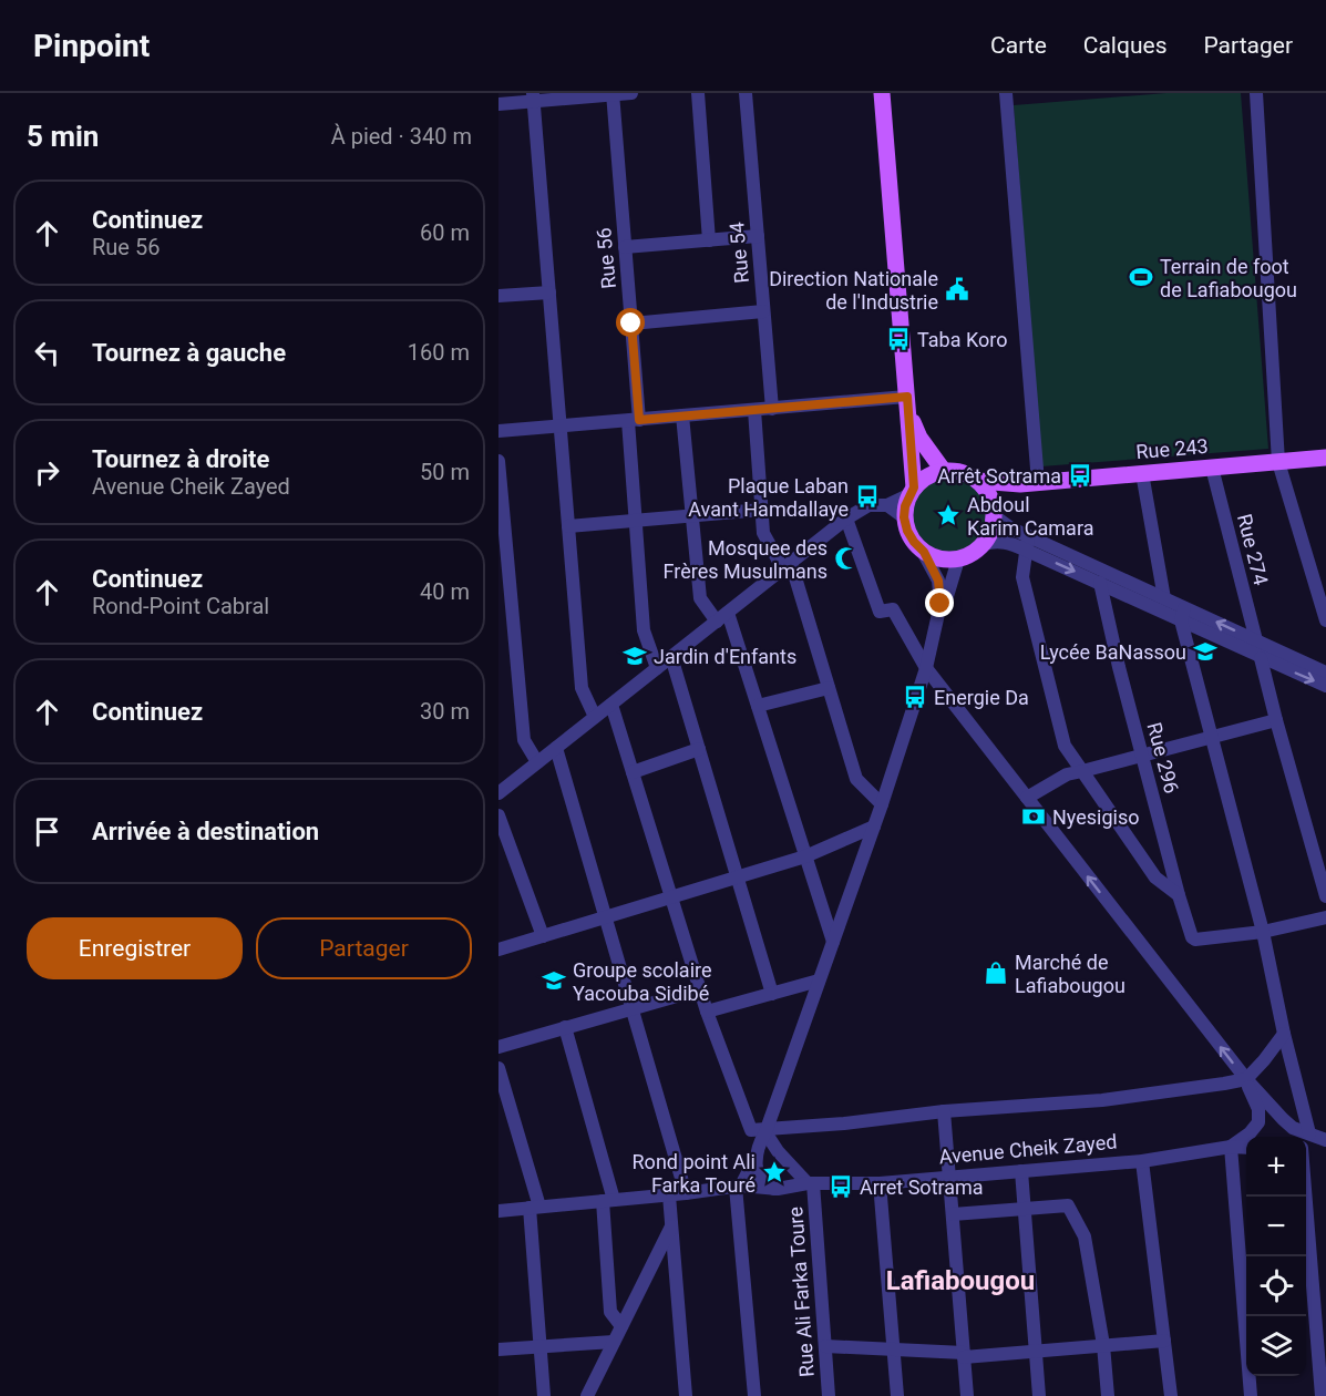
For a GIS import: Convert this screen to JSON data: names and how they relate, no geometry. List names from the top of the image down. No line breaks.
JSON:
{"streets":{"main road":["Rue 243"],"street":["Rue 54","Rue 56","Rue 274","Rue 296","Avenue Cheik Zayed","Rue Ali Farka Toure"]},"crossings":[["Rue 243","Rue 274"],["Avenue Cheik Zayed","Rue Ali Farka Toure"]],"districts":["Lafiabougou"],"places":{"sports":["Terrain de foot de Lafiabougou"],"public building":["Direction Nationale de l'Industrie"],"bus stop":["Taba Koro","Arrêt Sotrama","Plaque Laban Avant Hamdallaye","Energie Da","Arret Sotrama"],"place":["Abdoul Karim Camara","Rond point Ali Farka Touré"],"mosque":["Mosquee des Frères Musulmans"],"school or university":["Lycée BaNassou","Jardin d'Enfants","Groupe scolaire Yacouba Sidibé"],"bank":["Nyesigiso"],"shop":["Marché de Lafiabougou"]},"page":{"header":"Pinpoint","nav":["Carte","Calques","Partager"],"heading":["5 min","À pied · 340 m"],"list":[["Continuez","Rue 56","60 m"],["Tournez à gauche","160 m"],["Tournez à droite","Avenue Cheik Zayed","50 m"],["Continuez","Rond-Point Cabral","40 m"],["Continuez","30 m"],"Arrivée à destination"],"buttons":["Enregistrer","Partager"],"map_buttons":["+","−"]}}
